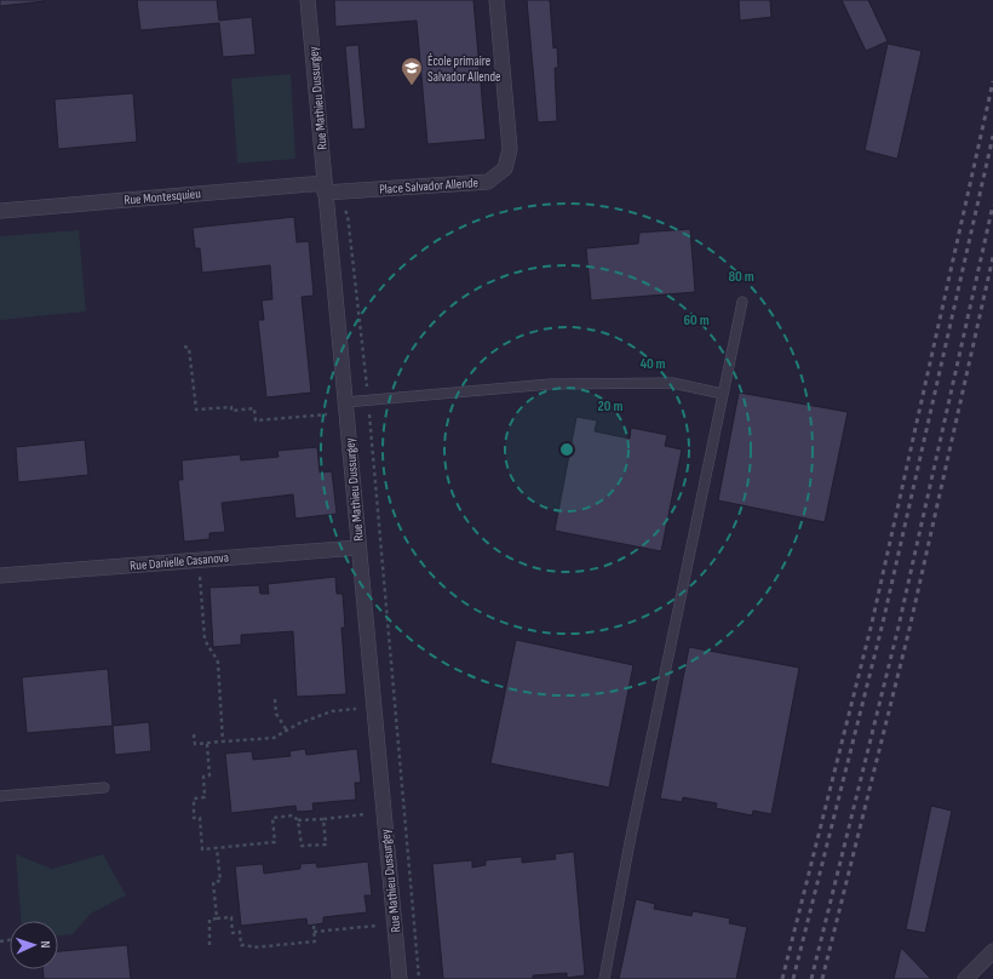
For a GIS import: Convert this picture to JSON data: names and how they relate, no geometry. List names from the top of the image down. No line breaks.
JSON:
{"streets":{"street":["Rue Mathieu Dussurgey","Place Salvador Allende","Rue Montesquieu","Rue Danielle Casanova"]},"crossings":[["Rue Mathieu Dussurgey","Place Salvador Allende"],["Rue Mathieu Dussurgey","Rue Montesquieu"],["Rue Mathieu Dussurgey","Rue Danielle Casanova"],["Place Salvador Allende","Rue Montesquieu"]],"places":{"school or university":["École primaire Salvador Allende"]},"north":"right","rings":["80 m","60 m","40 m","20 m"]}
